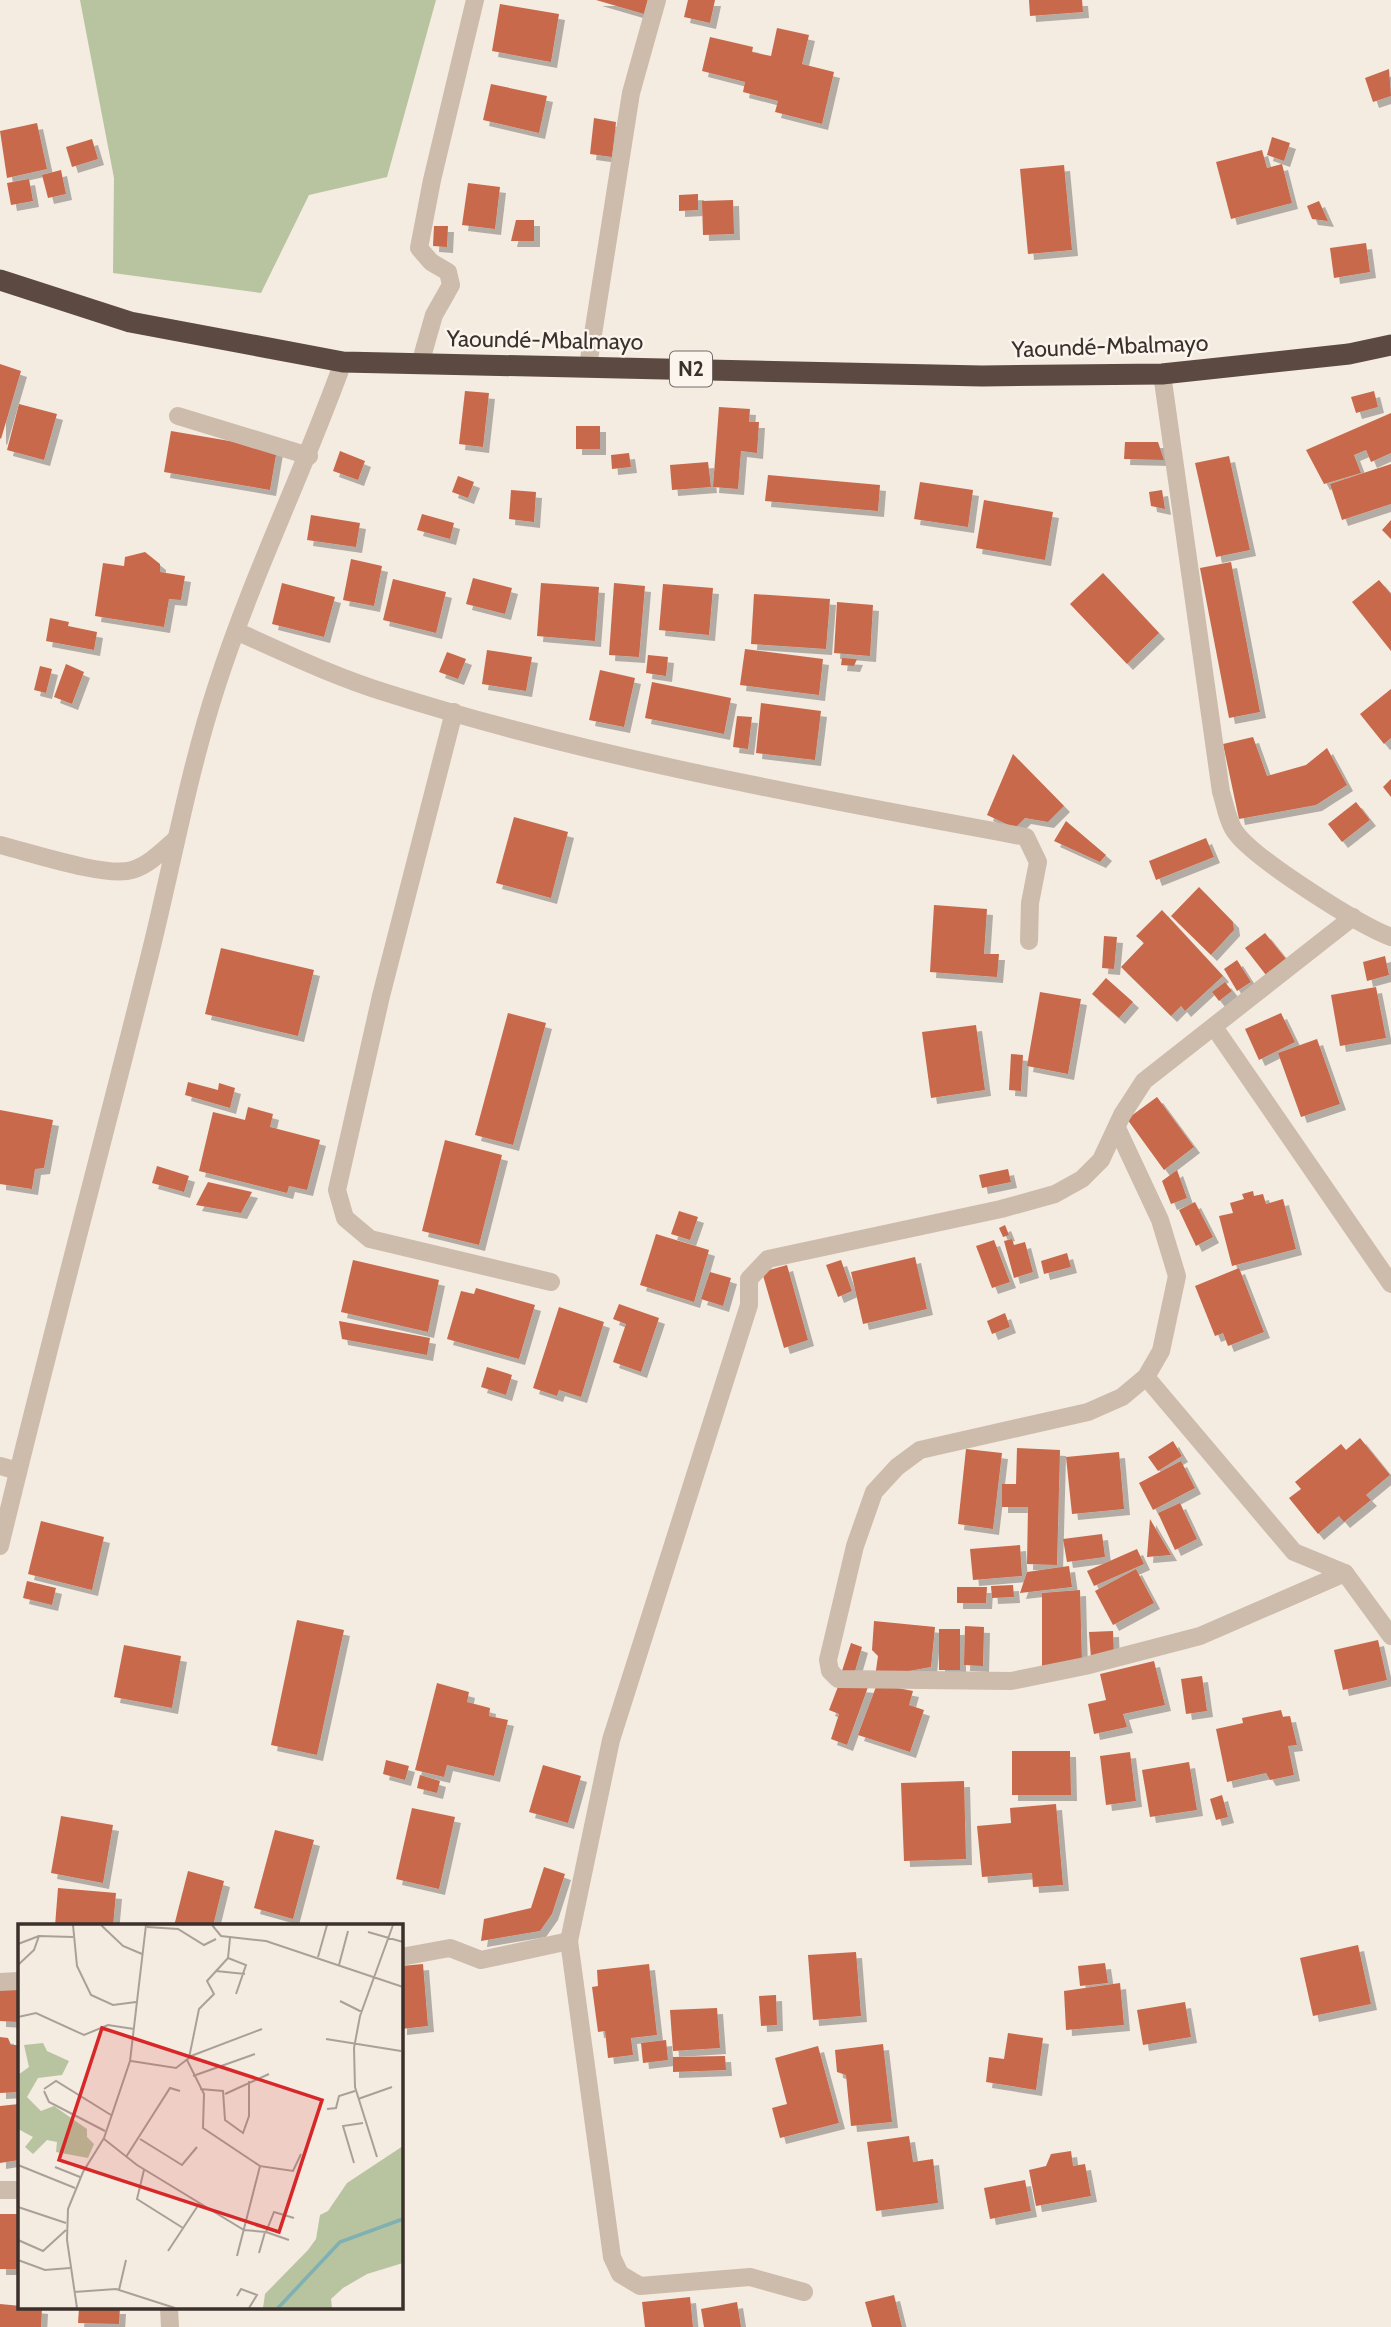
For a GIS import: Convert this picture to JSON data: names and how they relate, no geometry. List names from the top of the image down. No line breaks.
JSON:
{"streets":{"highway":["Yaoundé-Mbalmayo","N2"]}}
